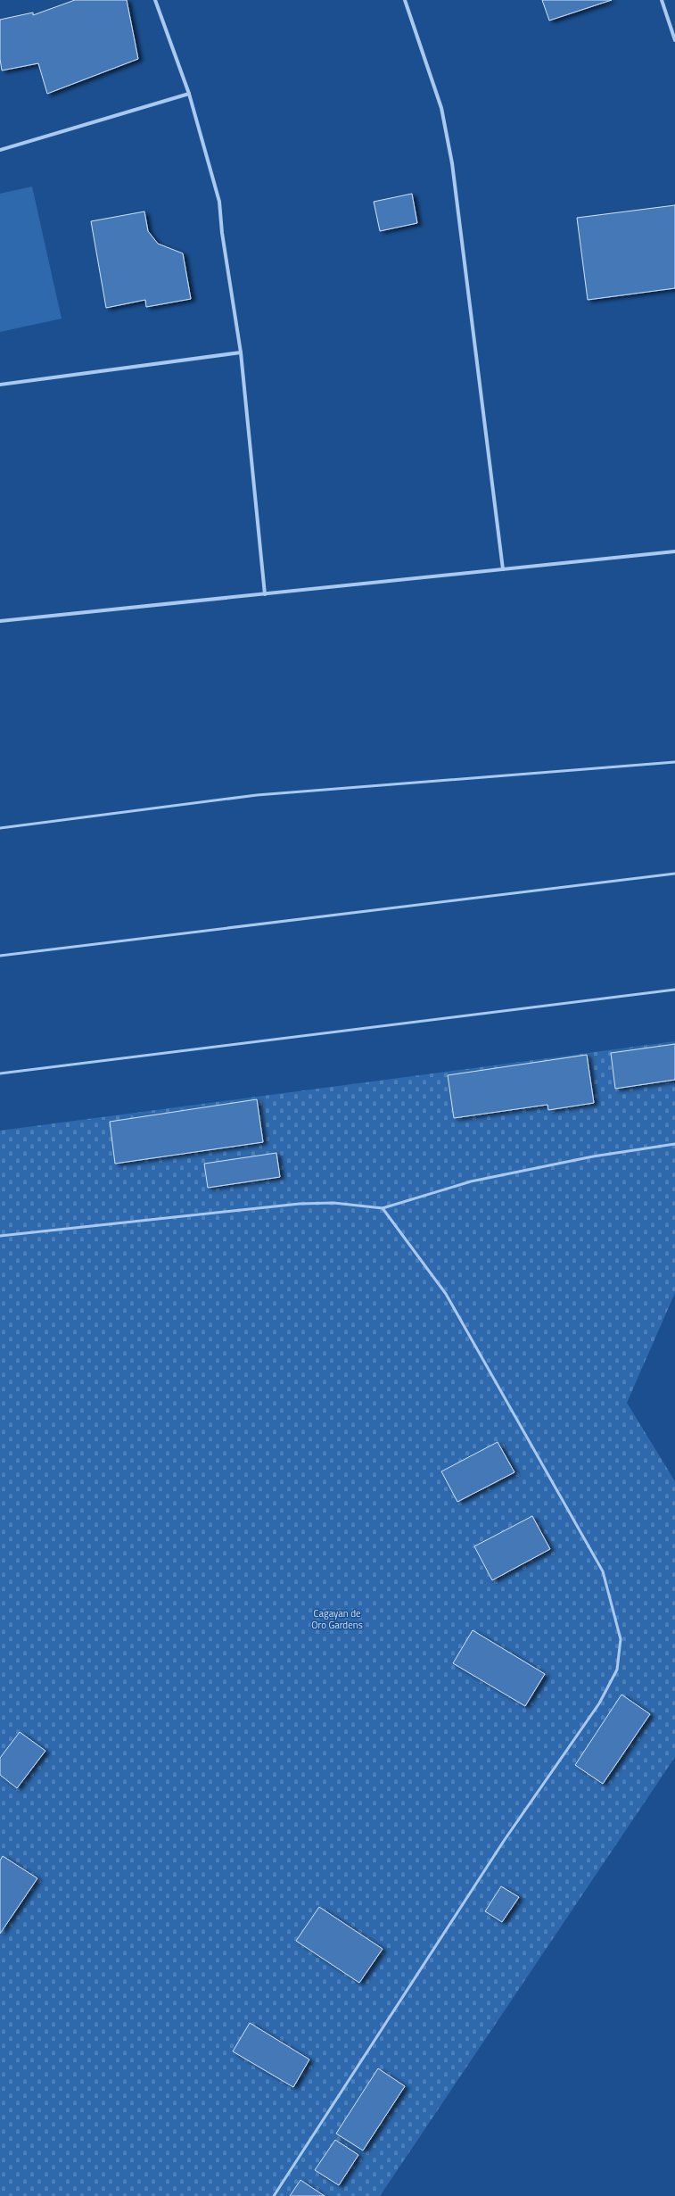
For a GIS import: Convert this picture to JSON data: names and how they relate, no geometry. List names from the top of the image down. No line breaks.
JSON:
{"parks":["Cagayan de Oro Gardens"]}
